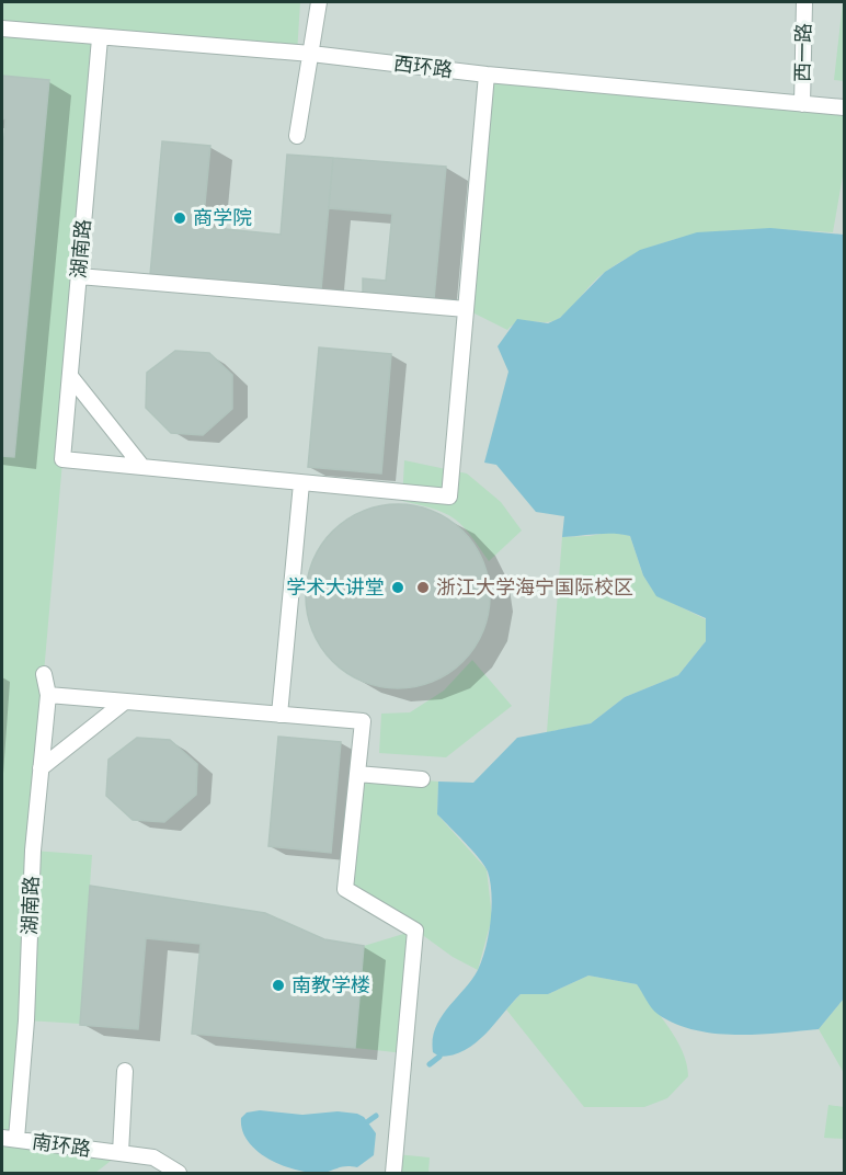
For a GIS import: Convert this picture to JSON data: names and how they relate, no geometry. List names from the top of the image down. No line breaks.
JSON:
{"streets":{"street":["西一路","西环路","湖南路","南环路"]},"crossings":[["西一路","西环路"],["西环路","湖南路"],["湖南路","南环路"]],"places":["商学院","学术大讲堂","浙江大学海宁国际校区","南教学楼"]}
